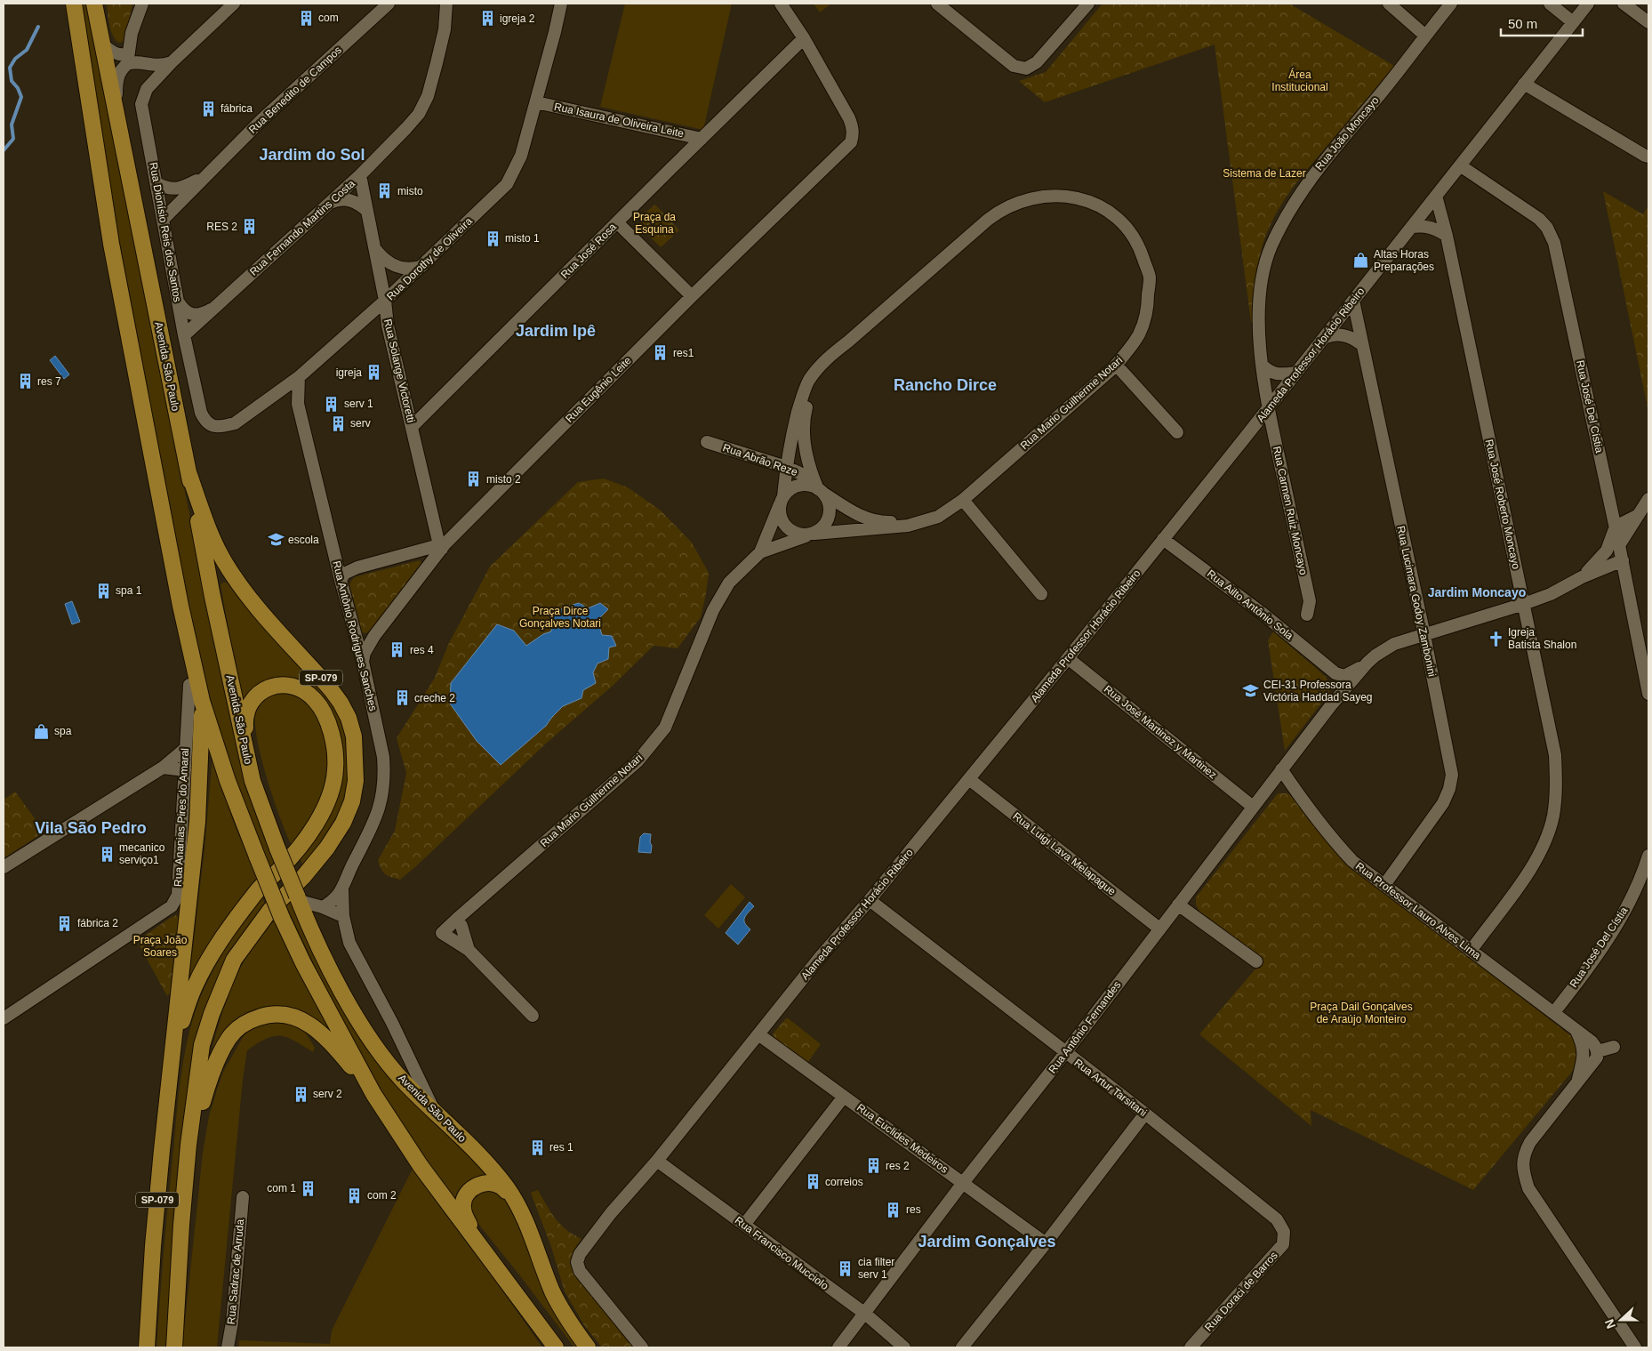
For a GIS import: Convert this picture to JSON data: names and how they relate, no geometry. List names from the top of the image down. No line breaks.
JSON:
{"streets":{"main road":["Avenida São Paulo","SP-079"],"street":["Rua Benedito de Campos","Rua Isaura de Oliveira Leite","Rua João Moncayo","Rua Fernando Martins Costa","Rua Dionísio Reis dos Santos","Rua José Rosa","Rua Dorothy de Oliveira","Alameda Professor Horácio Ribeiro","Rua Solange Victoretti","Rua Eugênio Leite","Rua Mario Guilherme Notari","Rua José Del Cístia","Rua Abrão Reze","Rua José Roberto Moncayo","Rua Carmen Ruiz Moncayo","Rua Lucimara Godoy Zambonini","Rua Ailto Antônio Sola","Rua Antônio Rodrigues Sanches","Rua José Martinez y Martinez","Rua Ananias Pires do Amaral","Rua Luigi Lava Melapague","Rua Professor Lauro Alves Lima","Rua Antônio Fernandes","Rua Artur Tarsitani","Rua Euclides Medeiros","Rua Francisco Mucciolo","Rua Sadrac de Arruda","Rua Doraci de Barros"]},"crossings":[["Rua Benedito de Campos","Rua Dionísio Reis dos Santos"],["Rua Isaura de Oliveira Leite","Rua José Rosa"],["Rua Isaura de Oliveira Leite","Rua Dorothy de Oliveira"],["Rua João Moncayo","Alameda Professor Horácio Ribeiro"],["Rua João Moncayo","Rua Carmen Ruiz Moncayo"],["Rua Fernando Martins Costa","Rua Dionísio Reis dos Santos"],["Rua Fernando Martins Costa","Rua Solange Victoretti"],["Rua Dionísio Reis dos Santos","Rua Dorothy de Oliveira"],["Rua José Rosa","Rua Solange Victoretti"],["Rua José Rosa","Rua Eugênio Leite"],["Rua Dorothy de Oliveira","Rua Solange Victoretti"],["Rua Dorothy de Oliveira","Rua Antônio Rodrigues Sanches"],["Alameda Professor Horácio Ribeiro","Rua José Del Cístia"],["Alameda Professor Horácio Ribeiro","Rua José Roberto Moncayo"],["Alameda Professor Horácio Ribeiro","Rua Carmen Ruiz Moncayo"],["Alameda Professor Horácio Ribeiro","Rua Lucimara Godoy Zambonini"],["Alameda Professor Horácio Ribeiro","Rua Ailto Antônio Sola"],["Alameda Professor Horácio Ribeiro","Rua José Martinez y Martinez"],["Alameda Professor Horácio Ribeiro","Rua Luigi Lava Melapague"],["Alameda Professor Horácio Ribeiro","Rua Artur Tarsitani"],["Alameda Professor Horácio Ribeiro","Rua Euclides Medeiros"],["Alameda Professor Horácio Ribeiro","Rua Francisco Mucciolo"],["Avenida São Paulo","Rua Antônio Rodrigues Sanches"],["Avenida São Paulo","SP-079"],["Rua Solange Victoretti","Rua Eugênio Leite"],["Rua Eugênio Leite","Rua Antônio Rodrigues Sanches"],["Rua Mario Guilherme Notari","Rua Abrão Reze"],["Rua José Del Cístia","Rua Professor Lauro Alves Lima"],["Rua José Del Cístia","Rua Antônio Fernandes"],["Rua José Roberto Moncayo","Rua Professor Lauro Alves Lima"],["Rua José Roberto Moncayo","Rua Antônio Fernandes"],["Rua Lucimara Godoy Zambonini","Rua Professor Lauro Alves Lima"],["Rua Lucimara Godoy Zambonini","Rua Antônio Fernandes"],["Rua Ailto Antônio Sola","Rua Antônio Fernandes"],["SP-079","Rua Ananias Pires do Amaral"],["Rua José Martinez y Martinez","Rua Antônio Fernandes"],["Rua Luigi Lava Melapague","Rua Antônio Fernandes"],["Rua Professor Lauro Alves Lima","Rua Antônio Fernandes"],["Rua Antônio Fernandes","Rua Artur Tarsitani"],["Rua Antônio Fernandes","Rua Euclides Medeiros"],["Rua Antônio Fernandes","Rua Francisco Mucciolo"],["Rua Artur Tarsitani","Rua Doraci de Barros"]],"districts":["Jardim do Sol","Jardim Ipê","Rancho Dirce","Jardim Moncayo","Vila São Pedro","Jardim Gonçalves"],"parks":["Área Institucional","Sistema de Lazer","Praça da Esquina","Praça Dirce Gonçalves Notari","Praça João Soares","Praça Dail Gonçalves de Araújo Monteiro"],"places":{"building":["com","igreja 2","fábrica","misto","RES 2","misto 1","res1","igreja","res 7","serv 1","serv","misto 2","spa 1","res 4","creche 2","mecanico serviço1","fábrica 2","serv 2","res 1","res 2","correios","com 1","com 2","res","cia filter serv 1"],"shop":["Altas Horas Preparações","spa"],"school or university":["escola","CEI-31 Professora Victória Haddad Sayeg"],"church":["Igreja Batista Shalon"]},"scale_bar":"50 m","north":"left"}
